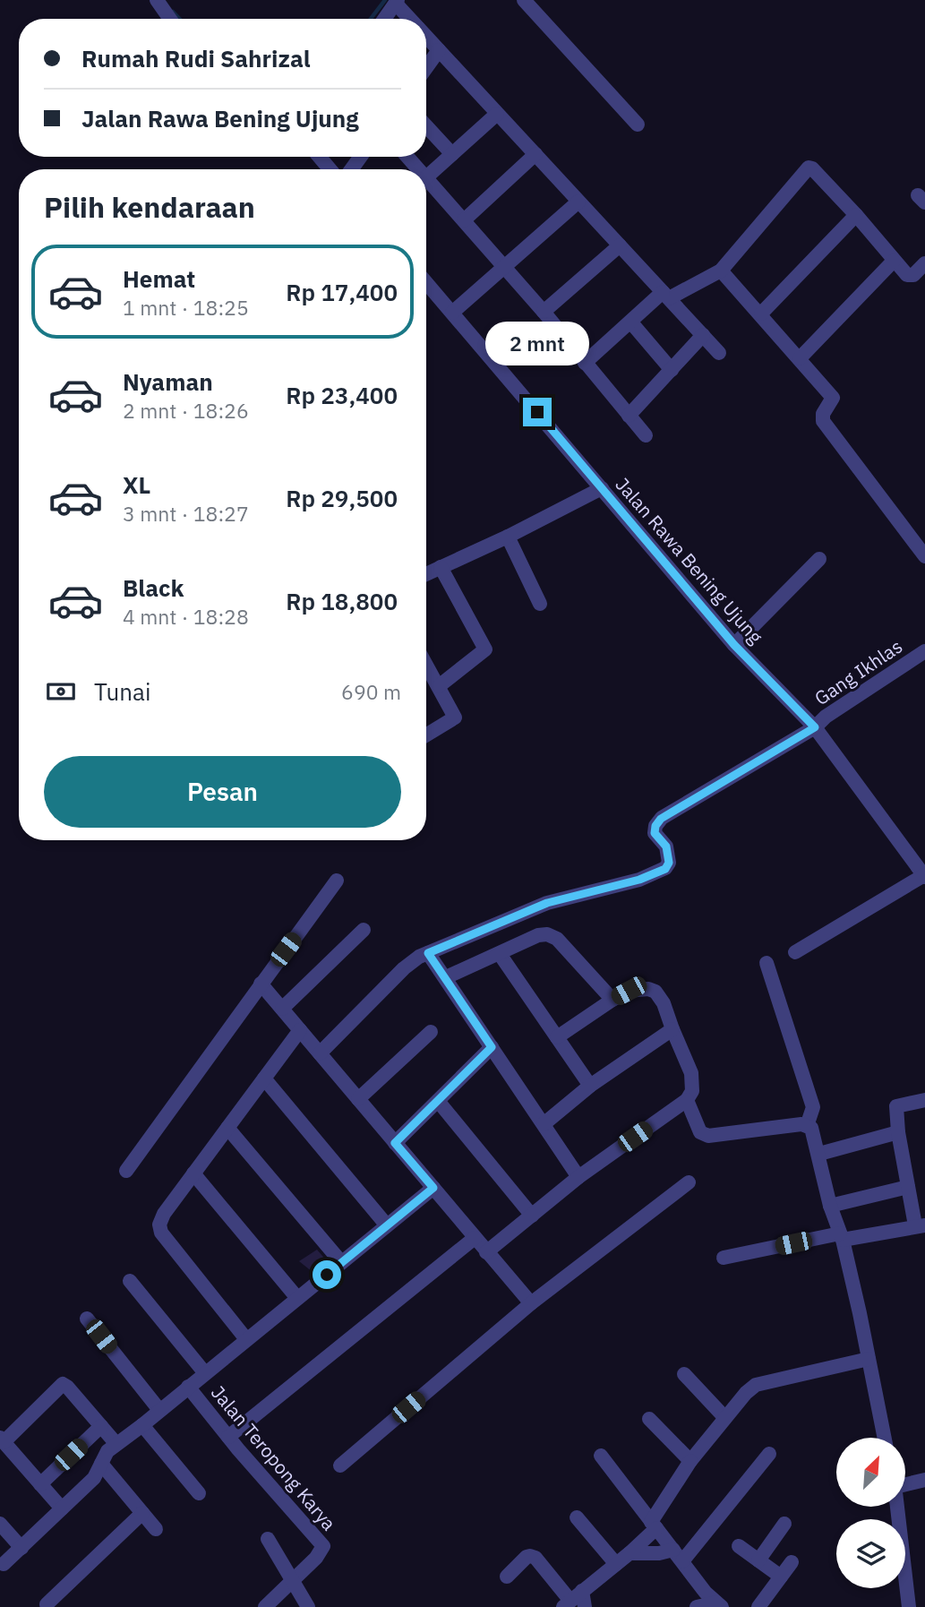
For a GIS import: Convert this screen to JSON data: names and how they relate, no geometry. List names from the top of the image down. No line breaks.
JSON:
{"streets":{"street":["Jalan Rawa Bening Ujung","Gang Ikhlas","Jalan Teropong Karya"]},"crossings":[["Jalan Rawa Bening Ujung","Gang Ikhlas"]],"north":"top right","page":{"banner":["Rumah Rudi Sahrizal","Jalan Rawa Bening Ujung"],"heading":"Pilih kendaraan","list":[{"name":"Hemat","note":"1 mnt · 18:25","value":"Rp 17,400"},{"name":"Nyaman","note":"2 mnt · 18:26","value":"Rp 23,400"},{"name":"XL","note":"3 mnt · 18:27","value":"Rp 29,500"},{"name":"Black","note":"4 mnt · 18:28","value":"Rp 18,800"}],"bubble":"2 mnt","pay":["Tunai","690 m"],"buttons":"Pesan"}}
